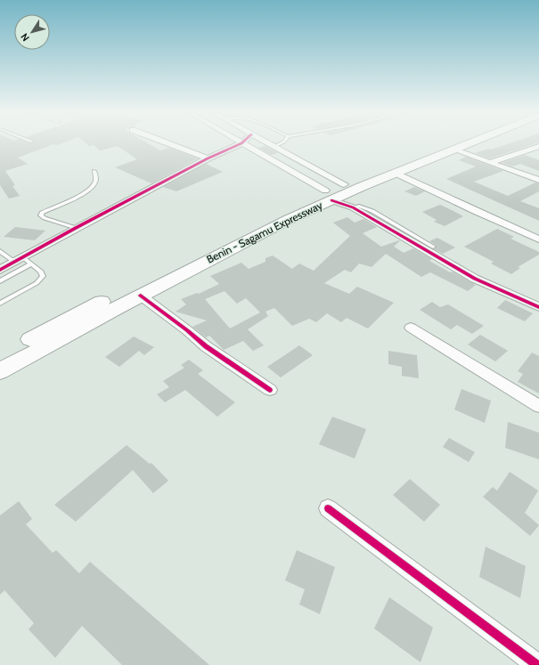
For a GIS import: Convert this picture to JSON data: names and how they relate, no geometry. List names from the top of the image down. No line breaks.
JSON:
{"streets":{"highway":["Benin - Sagamu Expressway"]},"north":"bottom left"}
